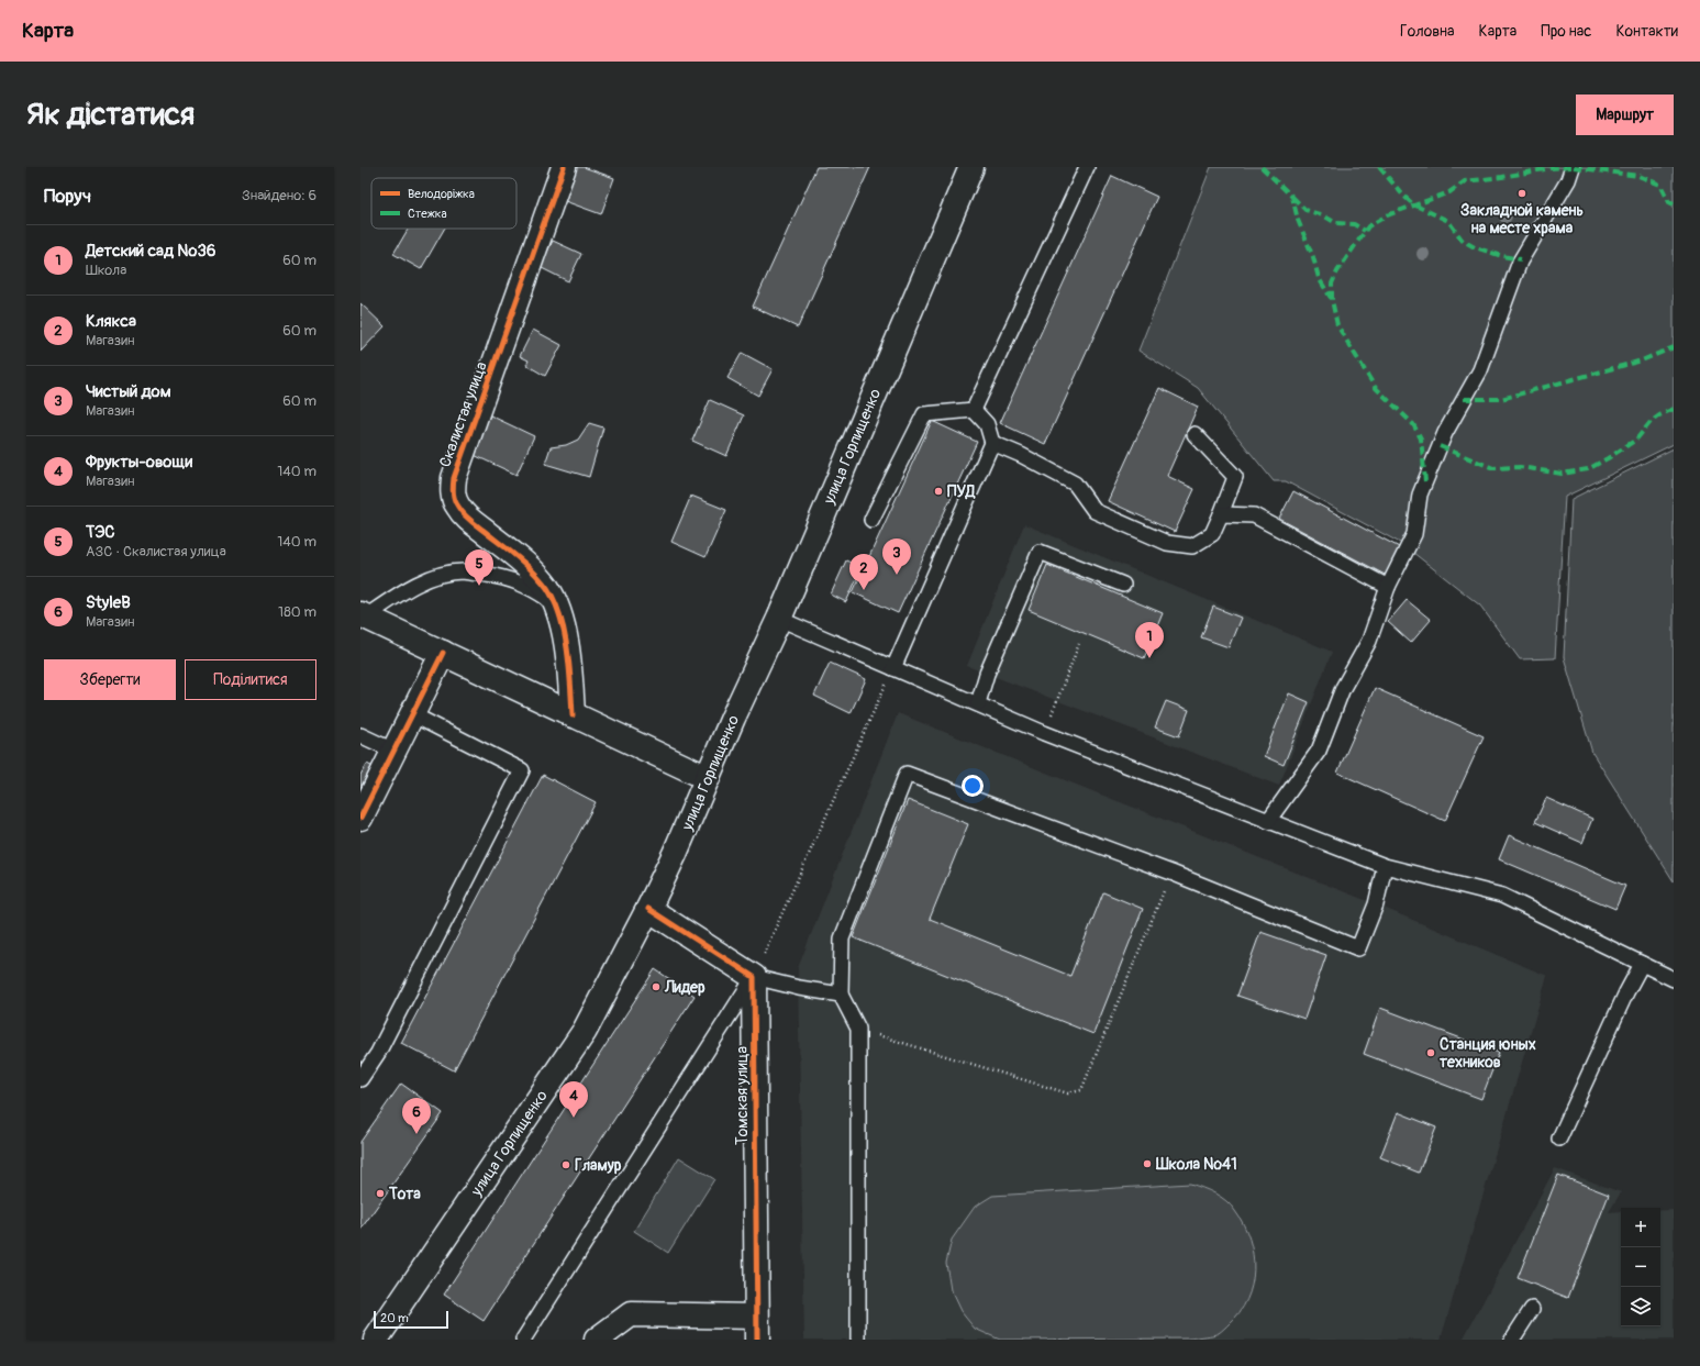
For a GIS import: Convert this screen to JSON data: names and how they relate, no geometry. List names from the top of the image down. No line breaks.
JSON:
{"streets":{"main road":["Скалистая улица","улица Горпищенко","Томская улица"]},"places":["Закладной камень на месте храма","ПУД","Лидер","Станция юных техников","Школа №41","Гламур","Тота"],"legend":["Велодоріжка","Стежка"],"scale_bar":"20 m","page":{"header":"Карта","nav":["Головна","Карта","Про нас","Контакти"],"buttons":["Маршрут",["Зберегти","Поділитися"]],"title":"Як дістатися","heading":["Поруч","Знайдено: 6"],"list":[{"mark":"1","name":"Детский сад №36","note":"Школа","value":"60 m"},{"mark":"2","name":"Клякса","note":"Магазин","value":"60 m"},{"mark":"3","name":"Чистый дом","note":"Магазин","value":"60 m"},{"mark":"4","name":"Фрукты-овощи","note":"Магазин","value":"140 m"},{"mark":"5","name":"ТЭС","note":"АЗС · Скалистая улица","value":"140 m"},{"mark":"6","name":"StyleB","note":"Магазин","value":"180 m"}],"pins":["3","5","2","1","4","6"],"map_buttons":["+","−"],"scale":"20 m"}}
